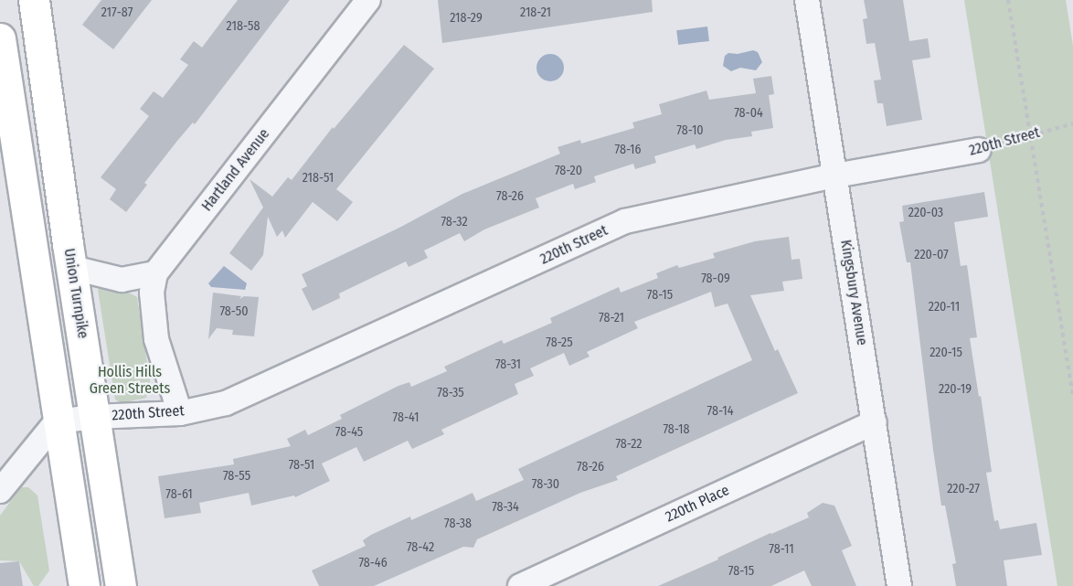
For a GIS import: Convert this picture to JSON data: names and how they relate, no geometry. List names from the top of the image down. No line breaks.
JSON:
{"streets":{"main road":["Union Turnpike"],"street":["220th Street","Hartland Avenue","Kingsbury Avenue","220th Place"]},"crossings":[["220th Street","Kingsbury Avenue"],["220th Street","Union Turnpike"],["Kingsbury Avenue","220th Place"]],"parks":["Hollis Hills Green Streets"],"house_numbers":["217-87","218-21","218-29","218-58","78-04","78-10","78-16","78-20","218-51","78-26","220-03","78-32","220-07","78-09","78-15","220-11","78-50","78-21","78-25","220-15","78-31","220-19","78-35","78-14","78-41","78-18","78-45","78-22","78-51","78-26","78-55","78-30","220-27","78-61","78-34","78-38","78-42","78-11","78-46","78-15"]}
